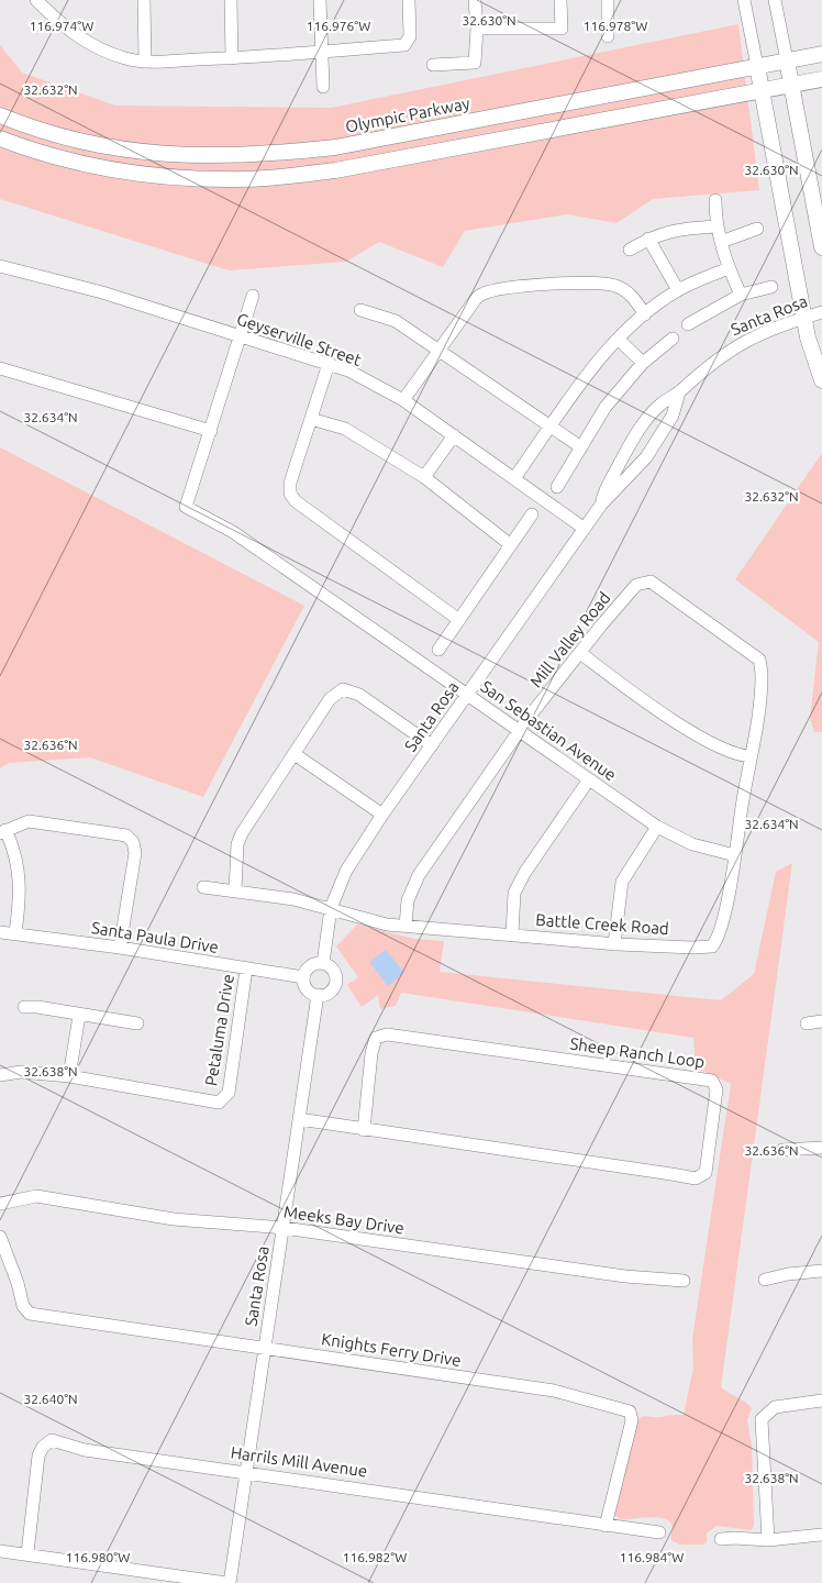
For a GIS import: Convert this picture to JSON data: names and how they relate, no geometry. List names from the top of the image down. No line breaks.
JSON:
{"streets":{"main road":["Olympic Parkway"],"street":["Santa Rosa","Geyserville Street","Mill Valley Road","San Sebastian Avenue","Battle Creek Road","Santa Paula Drive","Petaluma Drive","Sheep Ranch Loop","Meeks Bay Drive","Knights Ferry Drive","Harrils Mill Avenue"]},"crossings":[["Santa Rosa","Geyserville Street"],["Santa Rosa","San Sebastian Avenue"],["Santa Rosa","Battle Creek Road"],["Santa Rosa","Santa Paula Drive"],["Santa Rosa","Sheep Ranch Loop"],["Santa Rosa","Meeks Bay Drive"],["Santa Rosa","Knights Ferry Drive"],["Santa Rosa","Harrils Mill Avenue"],["Mill Valley Road","San Sebastian Avenue"],["Mill Valley Road","Battle Creek Road"],["San Sebastian Avenue","Battle Creek Road"],["Santa Paula Drive","Petaluma Drive"],["Knights Ferry Drive","Harrils Mill Avenue"]],"coordinates":["32.630°N","116.974°W","116.976°W","116.978°W","32.632°N","32.634°N","32.636°N","32.638°N","32.640°N","116.980°W","116.982°W","116.984°W"]}
